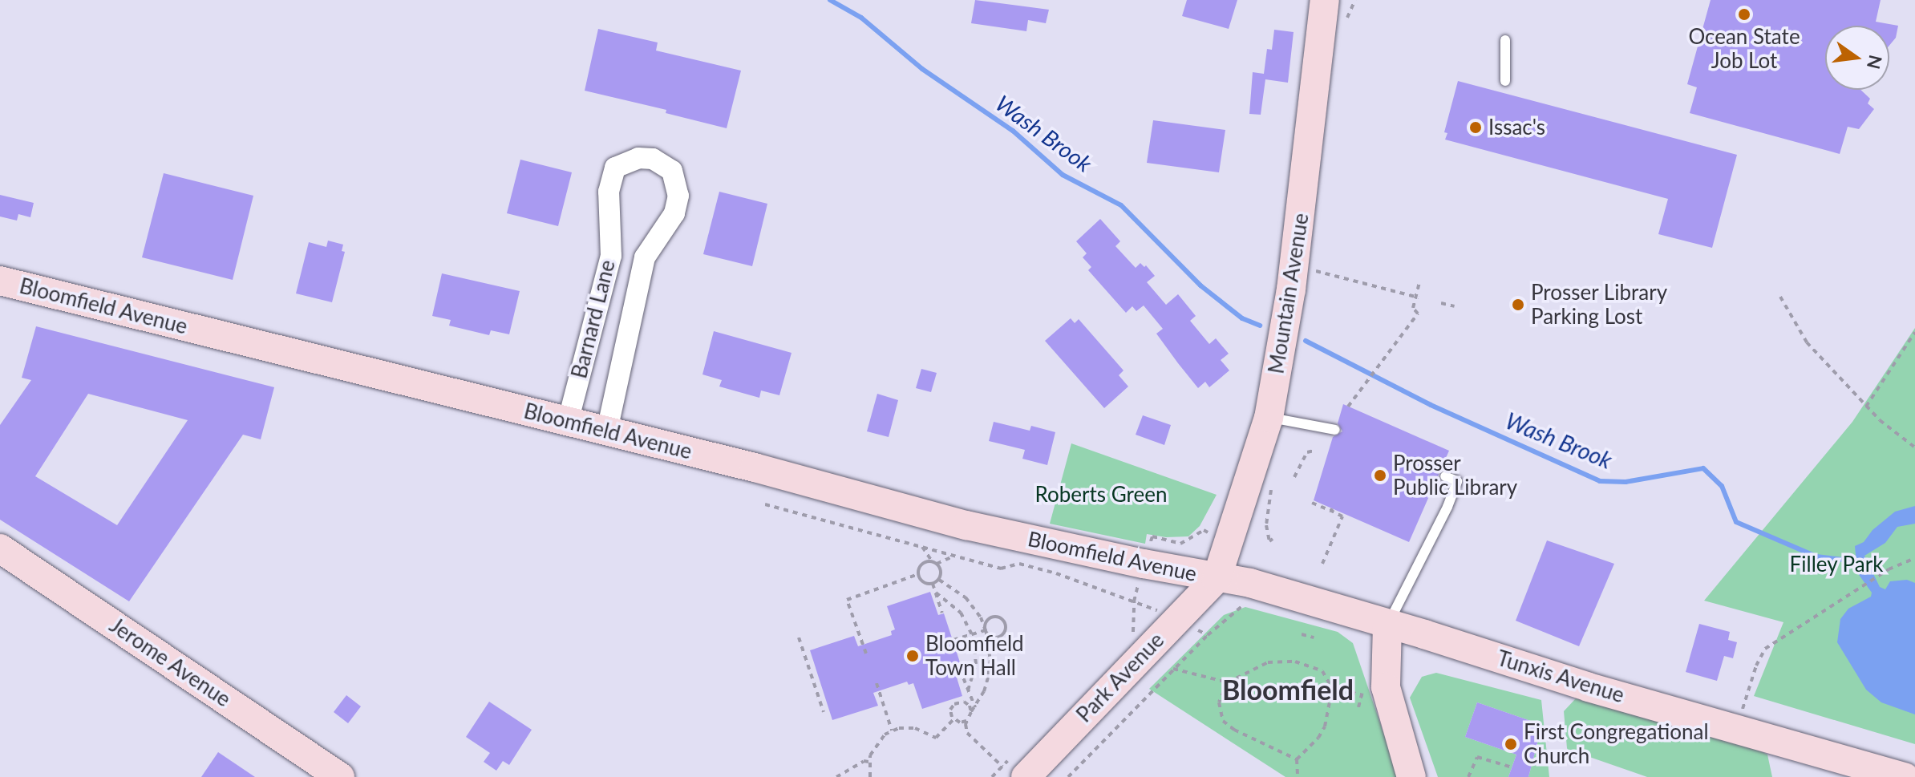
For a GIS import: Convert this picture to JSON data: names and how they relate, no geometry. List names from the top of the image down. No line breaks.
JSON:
{"streets":{"main road":["Mountain Avenue","Bloomfield Avenue","Jerome Avenue","Tunxis Avenue","Park Avenue"],"street":["Barnard Lane"]},"crossings":[["Mountain Avenue","Bloomfield Avenue"],["Mountain Avenue","Tunxis Avenue"],["Mountain Avenue","Park Avenue"],["Bloomfield Avenue","Barnard Lane"],["Bloomfield Avenue","Tunxis Avenue"],["Bloomfield Avenue","Park Avenue"],["Tunxis Avenue","Park Avenue"]],"districts":["Bloomfield"],"water":["Wash Brook"],"parks":["Roberts Green","Filley Park"],"places":["Ocean State Job Lot","Issac's","Prosser Library Parking Lost","Prosser Public Library","Bloomfield Town Hall","First Congregational Church"],"north":"right"}
